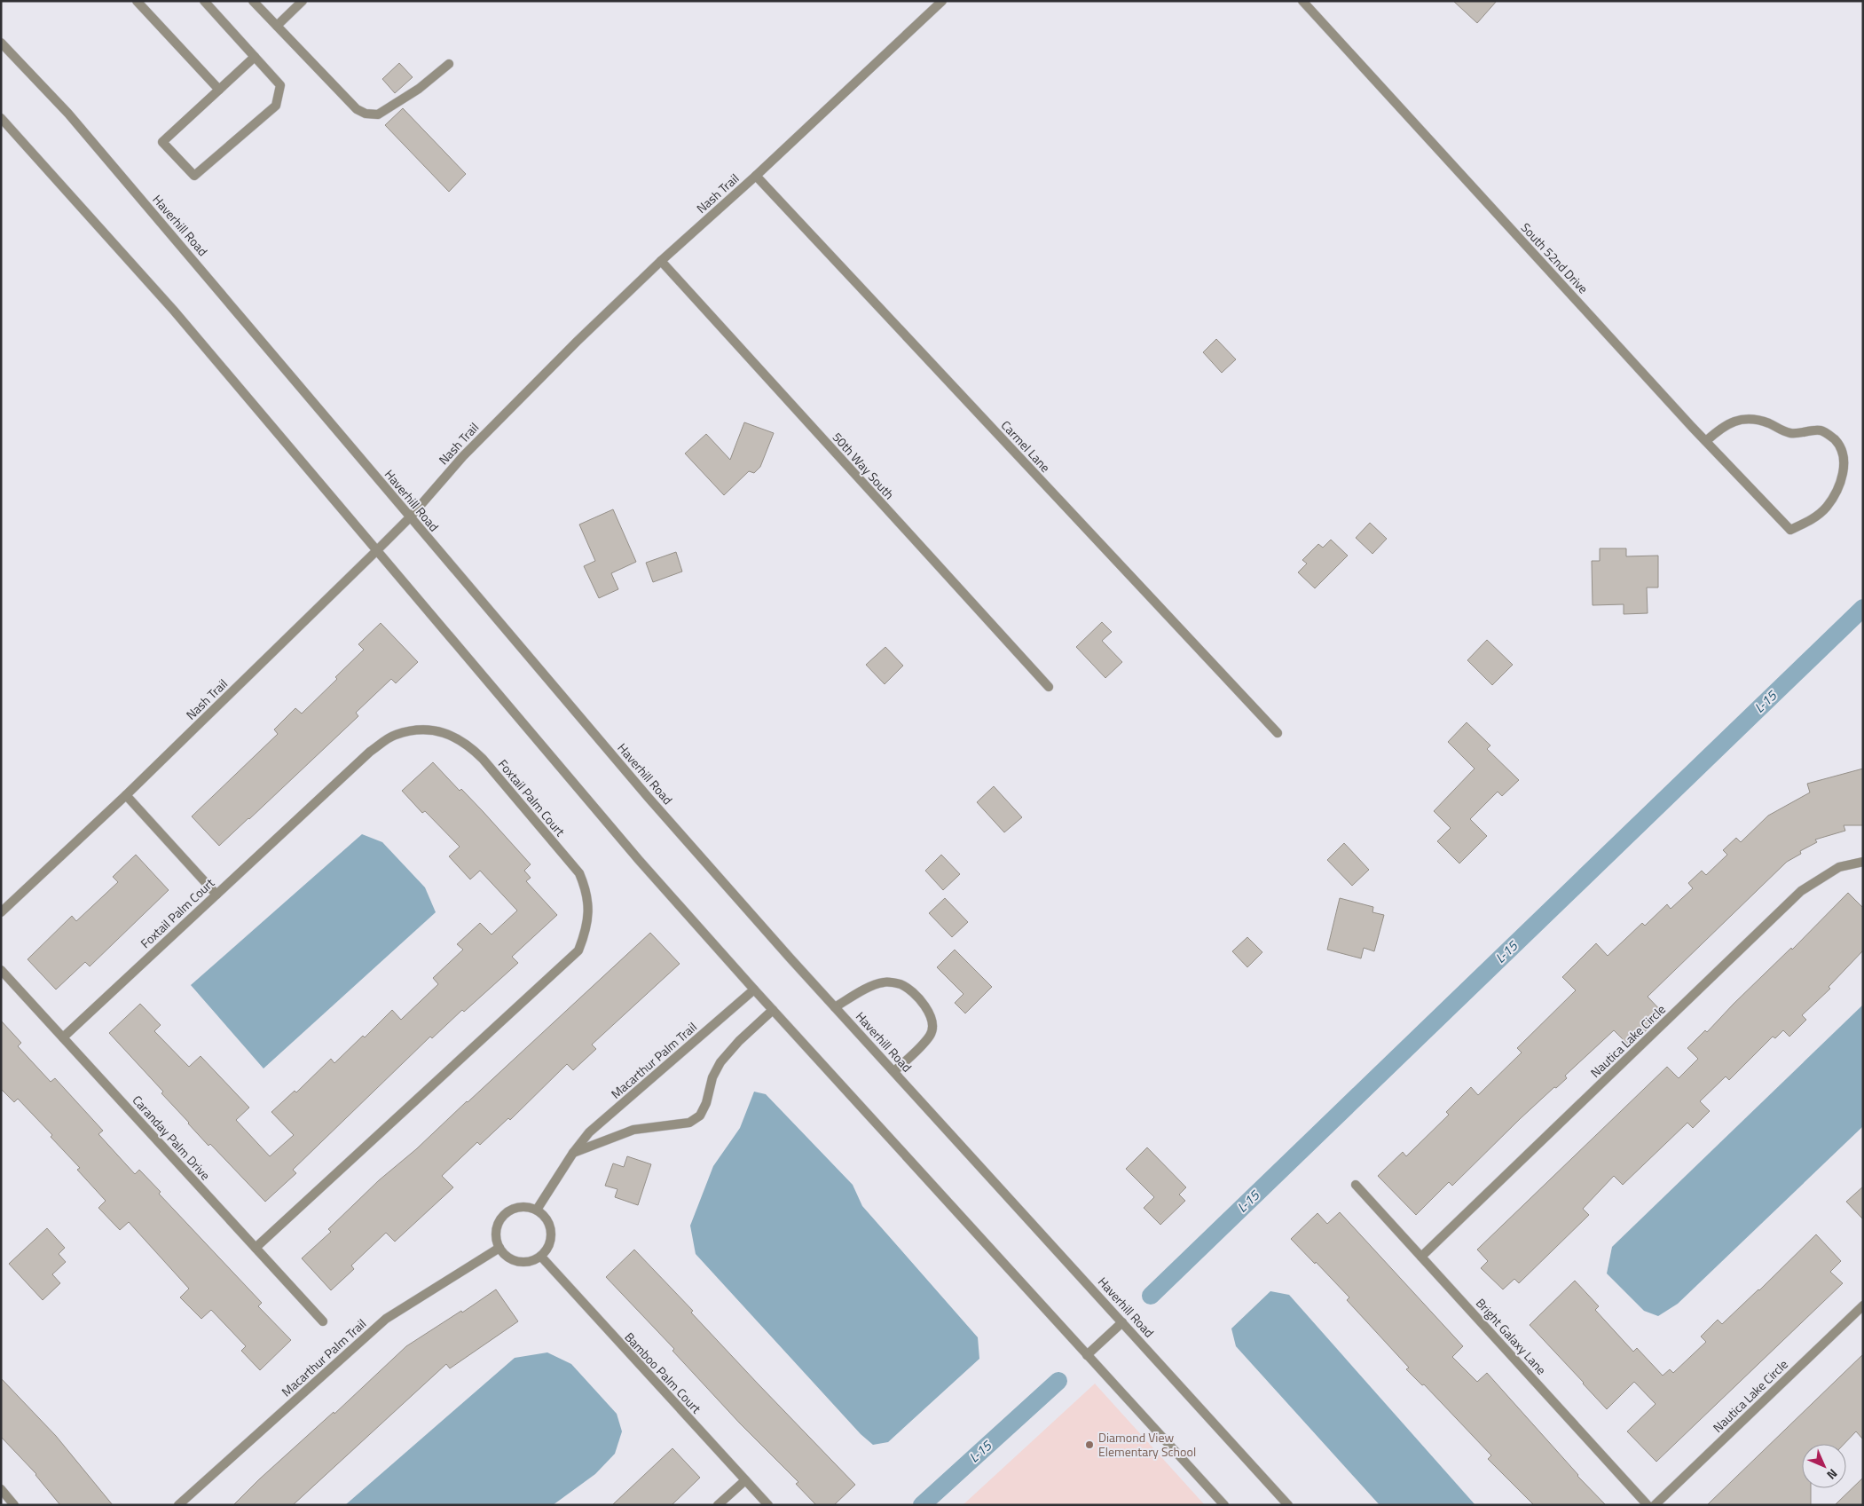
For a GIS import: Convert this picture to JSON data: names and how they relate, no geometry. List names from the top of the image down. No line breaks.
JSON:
{"streets":{"street":["Nash Trail","Haverhill Road","South 52nd Drive","Carmel Lane","50th Way South","Foxtail Palm Court","Nautica Lake Circle","Macarthur Palm Trail","Caranday Palm Drive","Bright Galaxy Lane","Bamboo Palm Court"]},"crossings":[["Nash Trail","Haverhill Road"],["Nash Trail","Carmel Lane"],["Nash Trail","50th Way South"],["Foxtail Palm Court","Caranday Palm Drive"],["Nautica Lake Circle","Bright Galaxy Lane"],["Macarthur Palm Trail","Bamboo Palm Court"]],"water":["L-15"],"places":["Diamond View Elementary School"],"north":"bottom right"}
